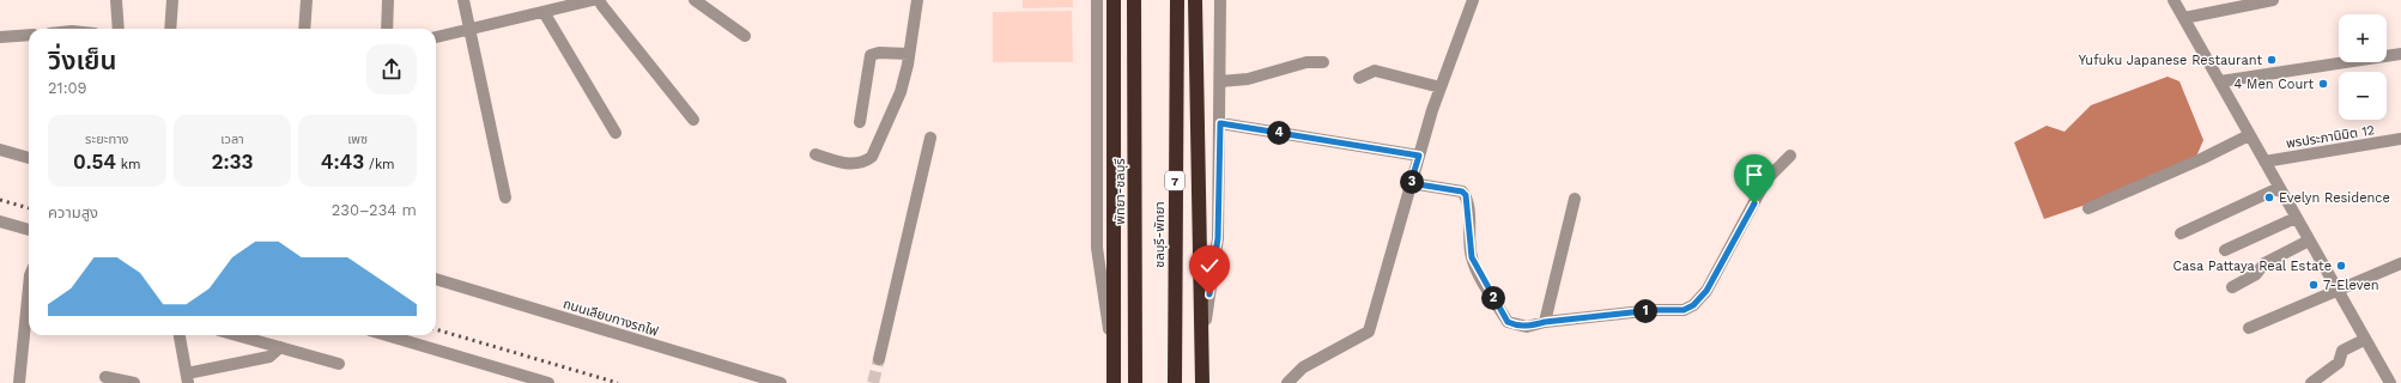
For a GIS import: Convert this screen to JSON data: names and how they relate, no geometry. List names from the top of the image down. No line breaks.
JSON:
{"streets":{"highway":["7","พัทยา-ชลบุรี","ชลบุรี-พัทยา"],"street":["พรประภานิมิต 12","ถนนเลียบทางรถไฟ"]},"places":["Yufuku Japanese Restaurant","4 Men Court","Evelyn Residence","Casa Pattaya Real Estate","7-Eleven"],"page":{"map_buttons":["+","−"],"heading":["วิ่งเย็น","21:09"],"stats":[["ระยะทาง","0.54 km"],["เวลา","2:33"],["เพซ","4:43 /km"]],"pins":["4","3","2","1"],"chart":["ความสูง","230–234 m"]}}
